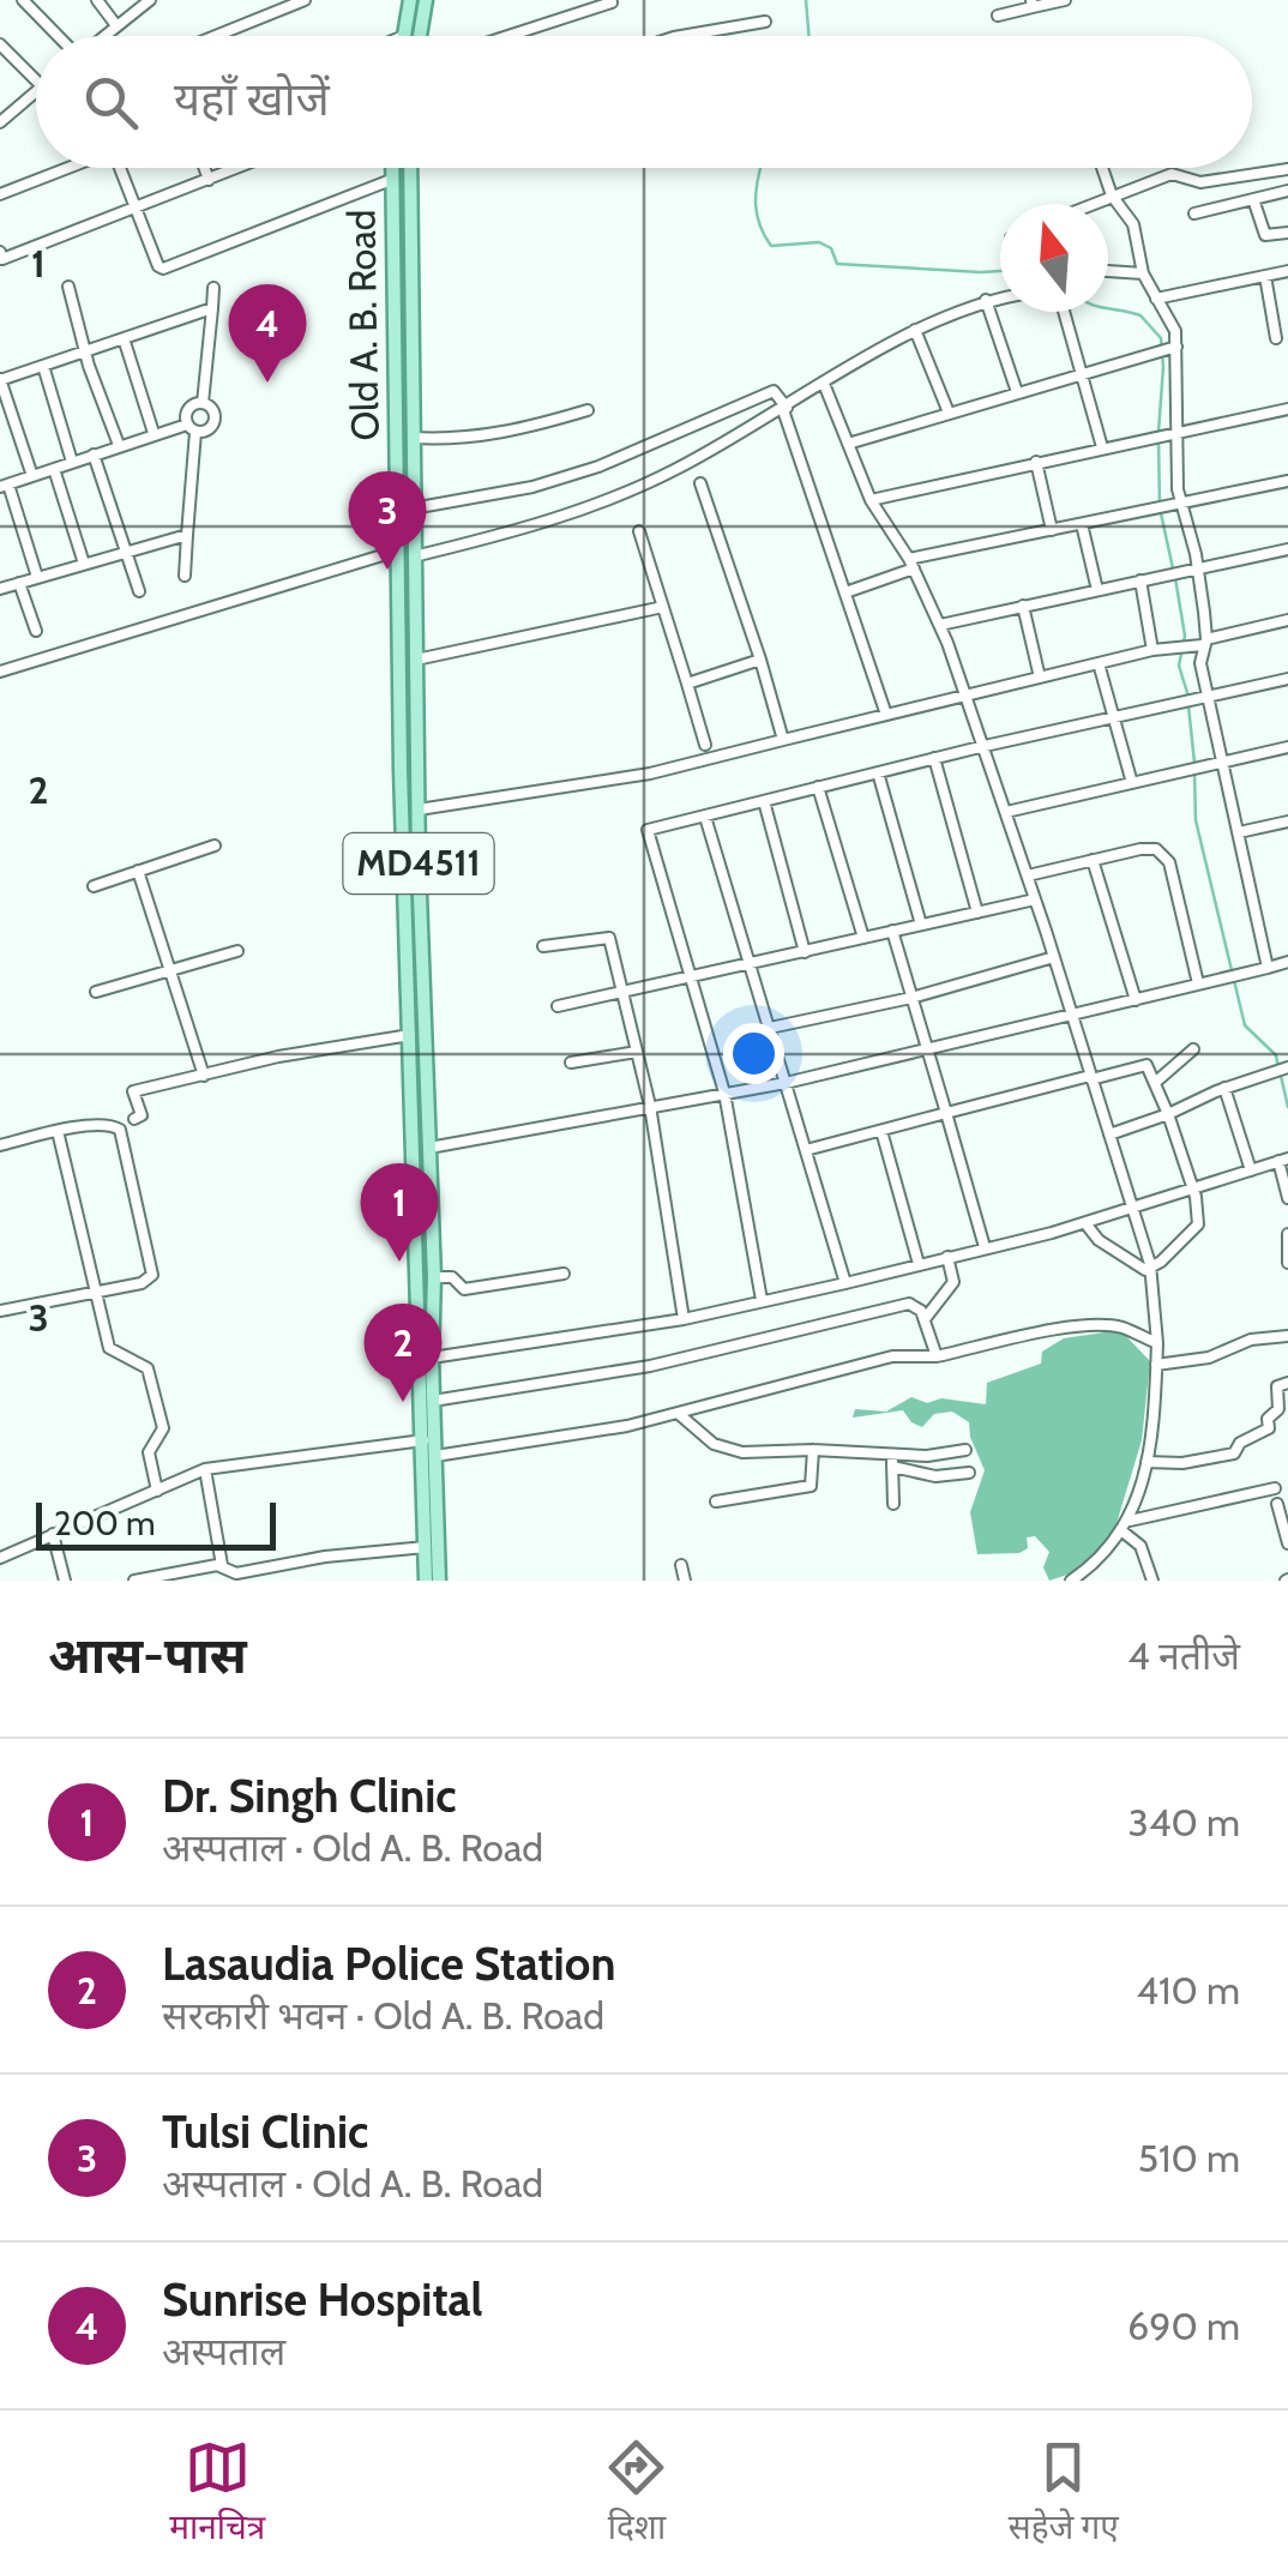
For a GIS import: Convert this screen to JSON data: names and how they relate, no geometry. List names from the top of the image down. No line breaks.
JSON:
{"streets":{"main road":["Old A. B. Road","MD4511"]},"scale_bar":"200 m","north":"top","page":{"search":"यहाँ खोजें","pins":["4","3","1","2"],"scale":"200 m","heading":["आस-पास","4 नतीजे"],"list":[{"mark":"1","name":"Dr. Singh Clinic","note":"अस्पताल · Old A. B. Road","value":"340 m"},{"mark":"2","name":"Lasaudia Police Station","note":"सरकारी भवन · Old A. B. Road","value":"410 m"},{"mark":"3","name":"Tulsi Clinic","note":"अस्पताल · Old A. B. Road","value":"510 m"},{"mark":"4","name":"Sunrise Hospital","note":"अस्पताल","value":"690 m"}],"nav":["मानचित्र","दिशा","सहेजे गए"]},"grid":{"rows":["1","2","3"]}}
